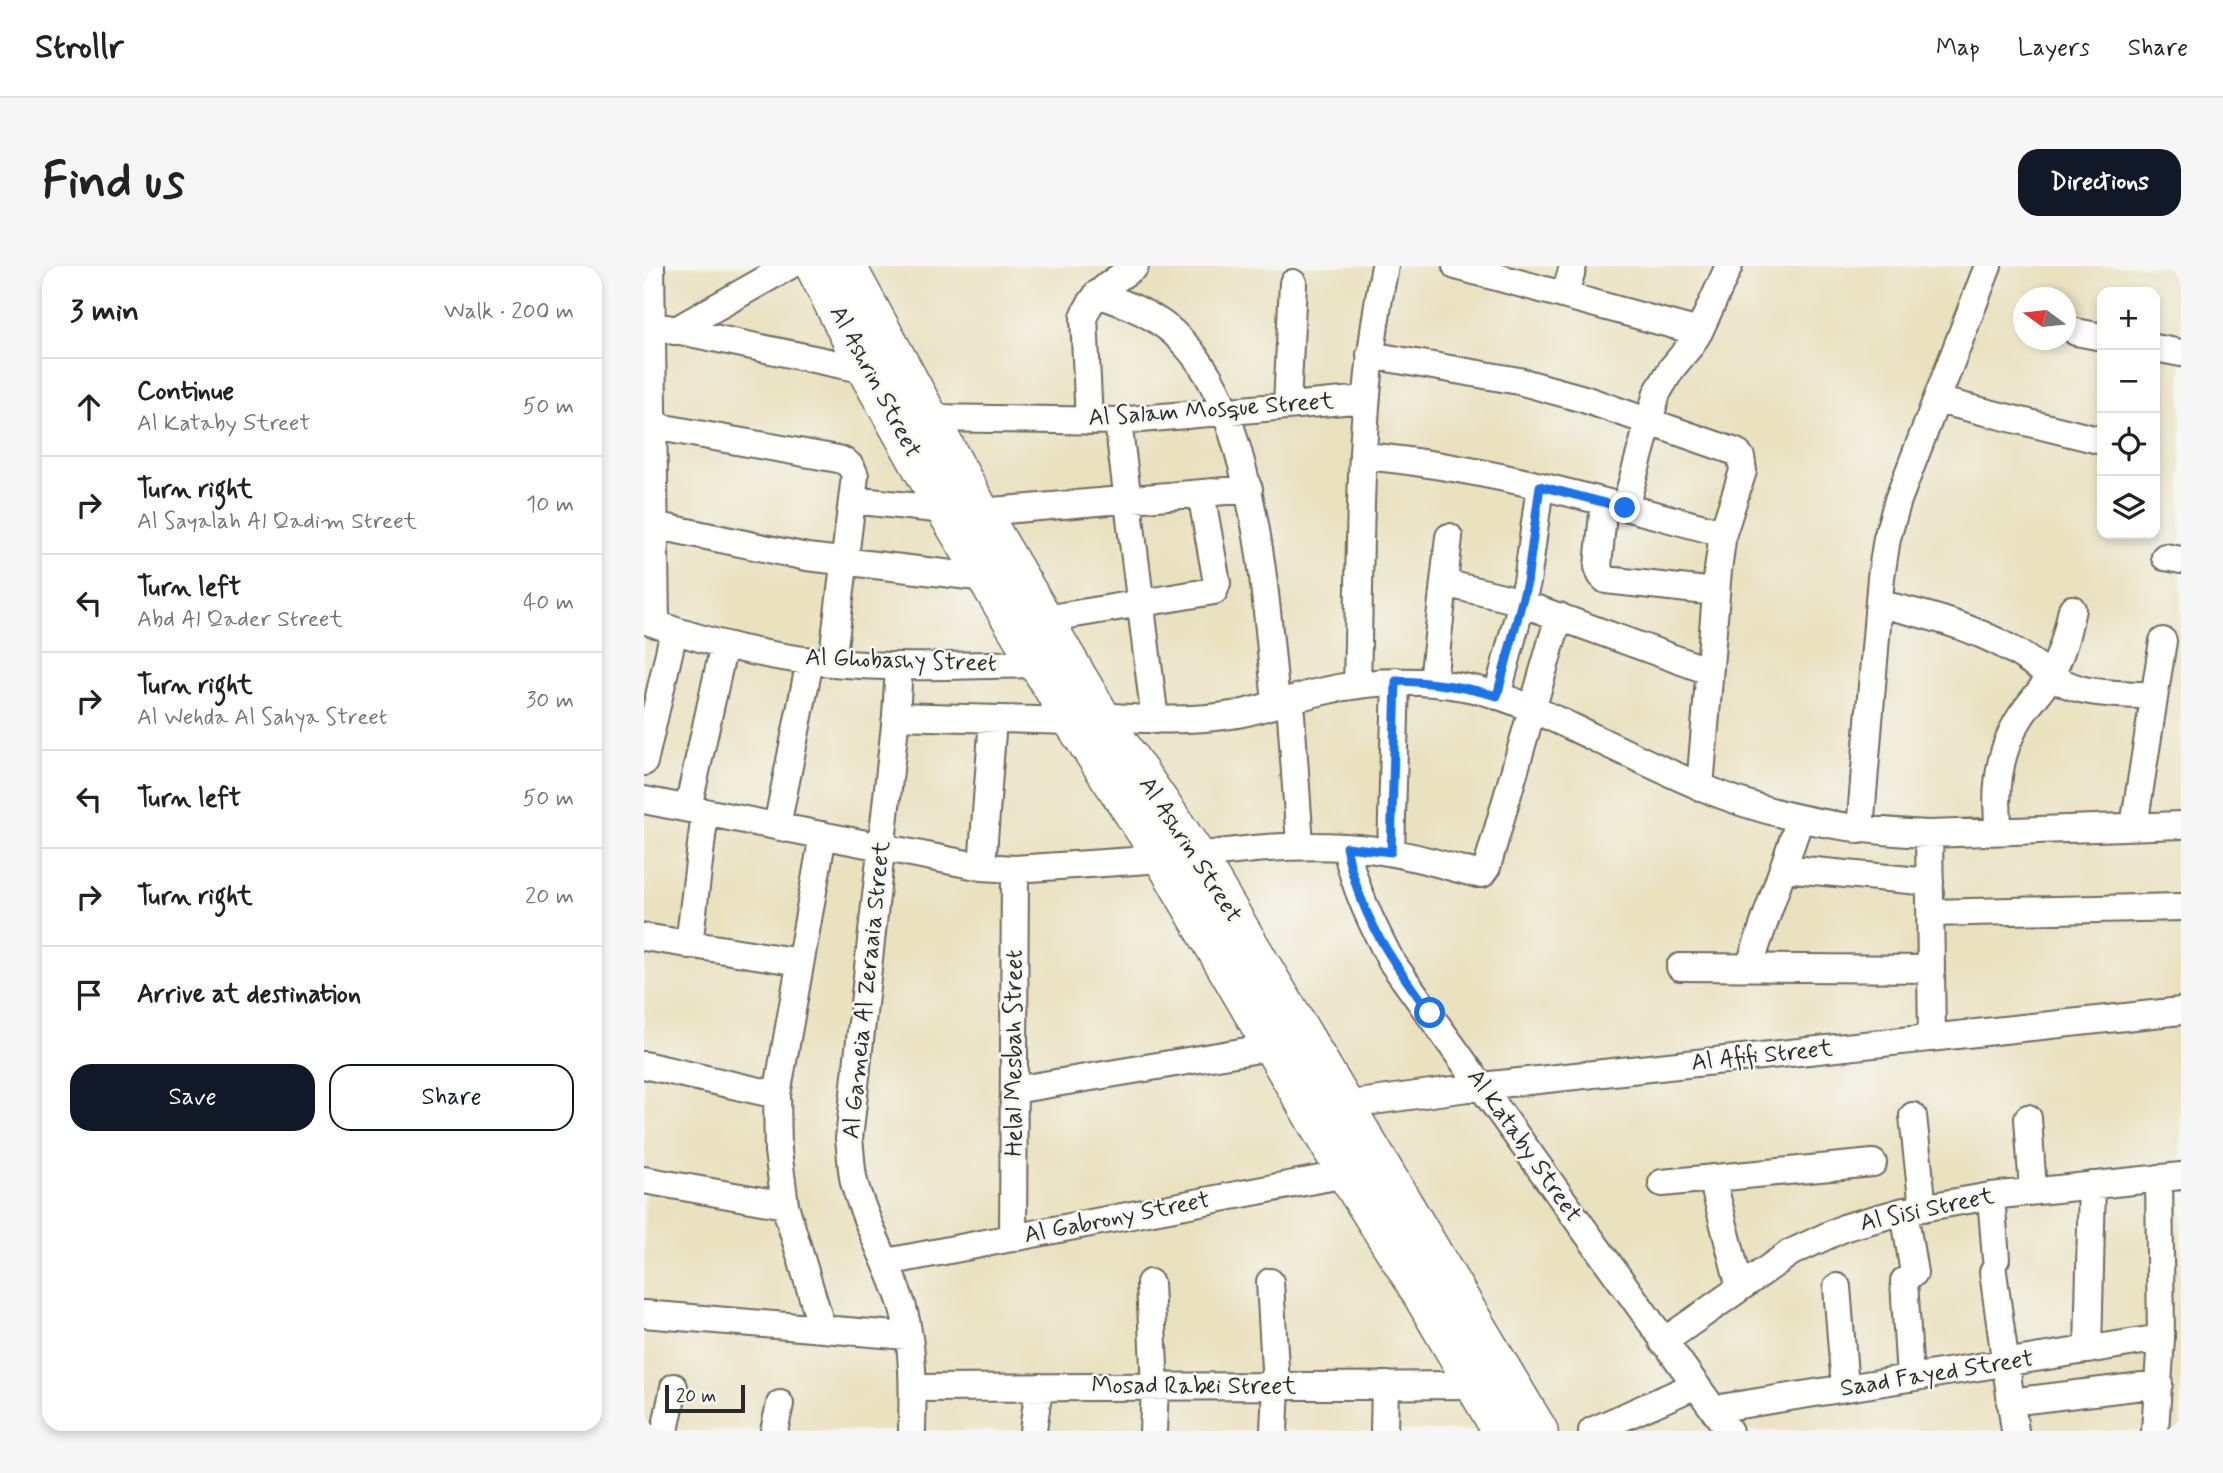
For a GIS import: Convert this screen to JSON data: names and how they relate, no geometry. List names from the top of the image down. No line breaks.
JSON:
{"streets":{"main road":["Al Ashrin Street"],"street":["Al Salam Mosque Street","Al Ghobashy Street","Al Gameia Al Zeraaia Street","Helal Mesbah Street","Al Afifi Street","Al Kataby Street","Al Sisi Street","Al Gabrony Street","Saad Fayed Street","Mosad Rabei Street"]},"crossings":[["Al Ashrin Street","Al Salam Mosque Street"],["Al Ashrin Street","Al Ghobashy Street"],["Al Ashrin Street","Al Afifi Street"],["Al Ashrin Street","Al Gabrony Street"],["Al Ashrin Street","Mosad Rabei Street"],["Al Ghobashy Street","Al Gameia Al Zeraaia Street"],["Al Gameia Al Zeraaia Street","Al Gabrony Street"],["Al Gameia Al Zeraaia Street","Mosad Rabei Street"],["Helal Mesbah Street","Al Gabrony Street"],["Al Afifi Street","Al Kataby Street"],["Al Kataby Street","Al Sisi Street"],["Al Kataby Street","Saad Fayed Street"]],"scale_bar":"20 m","north":"left","page":{"header":"Strollr","nav":["Map","Layers","Share"],"buttons":["Directions",["Save","Share"]],"title":"Find us","heading":["3 min","Walk · 200 m"],"map_buttons":["+","−"],"list":[["Continue","Al Kataby Street","50 m"],["Turn right","Al Sayalah Al Qadim Street","10 m"],["Turn left","Abd Al Qader Street","40 m"],["Turn right","Al Wehda Al Sahya Street","30 m"],["Turn left","50 m"],["Turn right","20 m"],"Arrive at destination"],"scale":"20 m"}}
